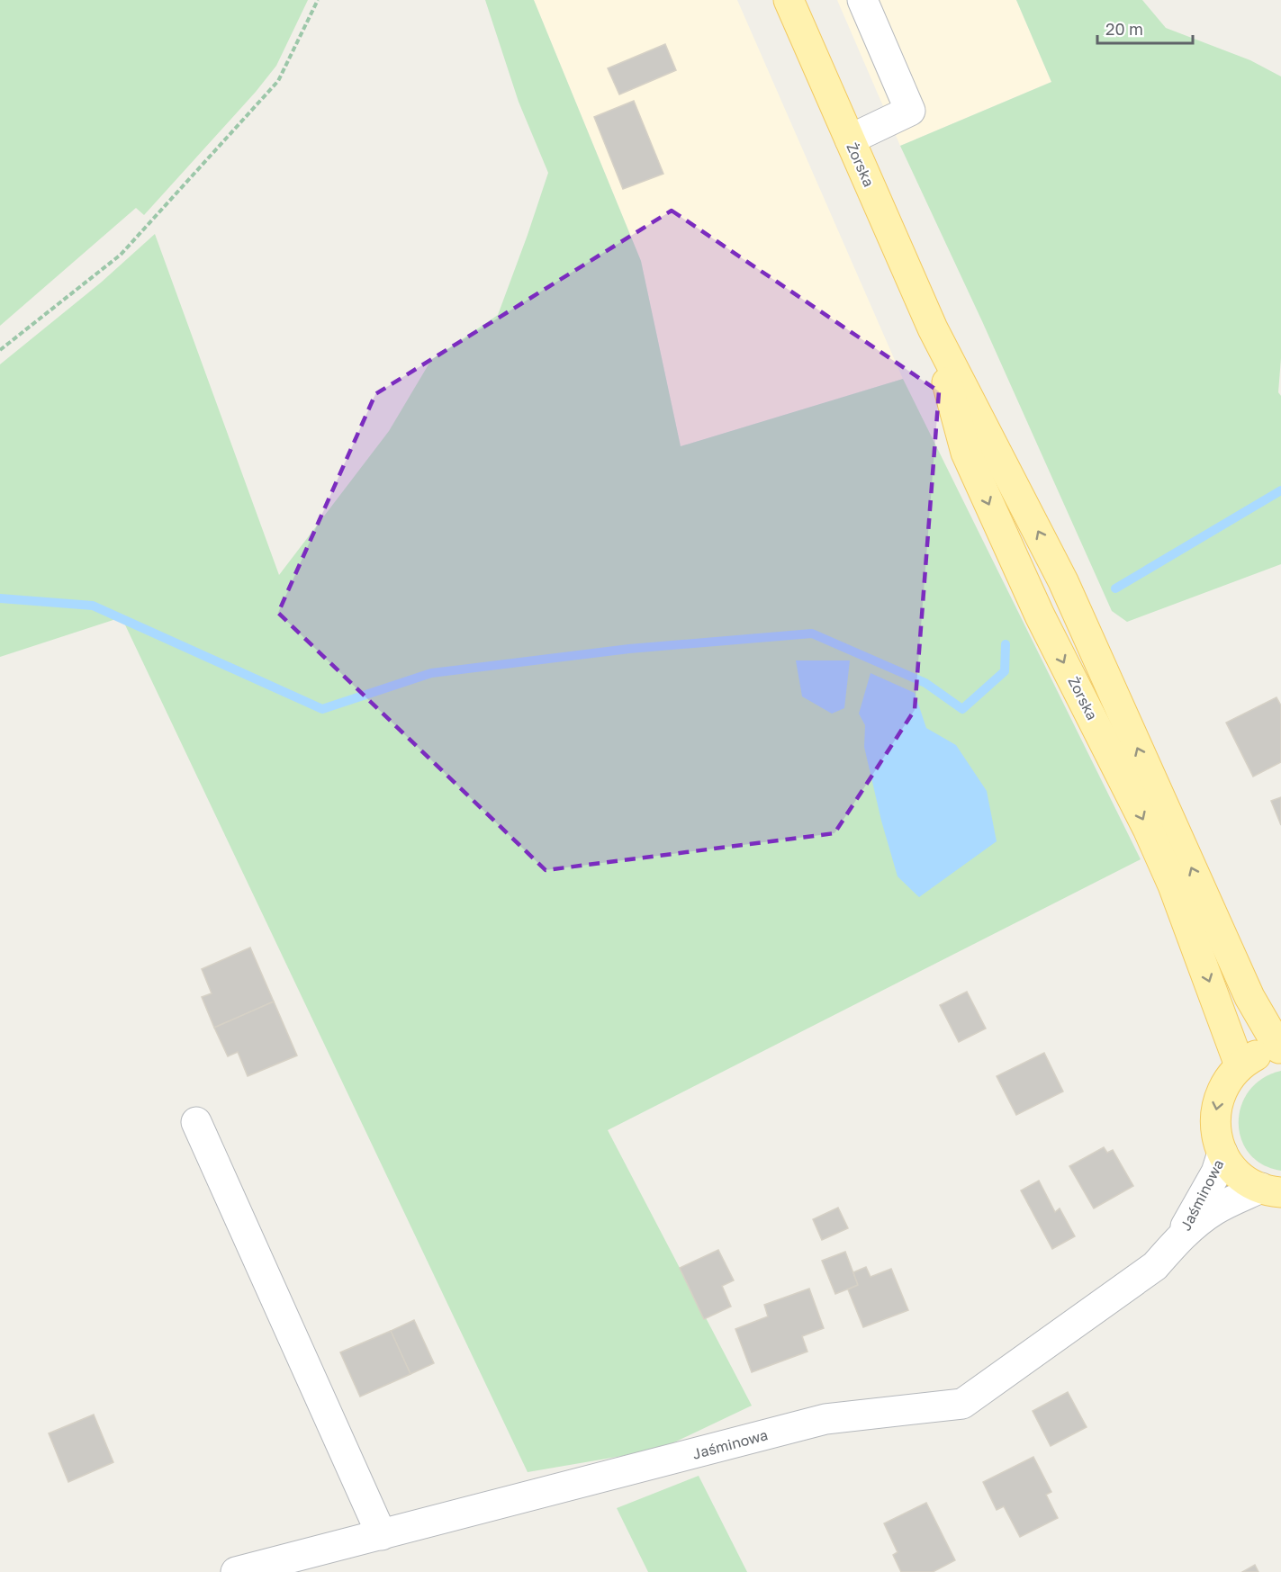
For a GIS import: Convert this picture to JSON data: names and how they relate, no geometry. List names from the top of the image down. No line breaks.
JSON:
{"streets":{"main road":["Żorska"],"street":["Jaśminowa"]},"scale_bar":"20 m"}
